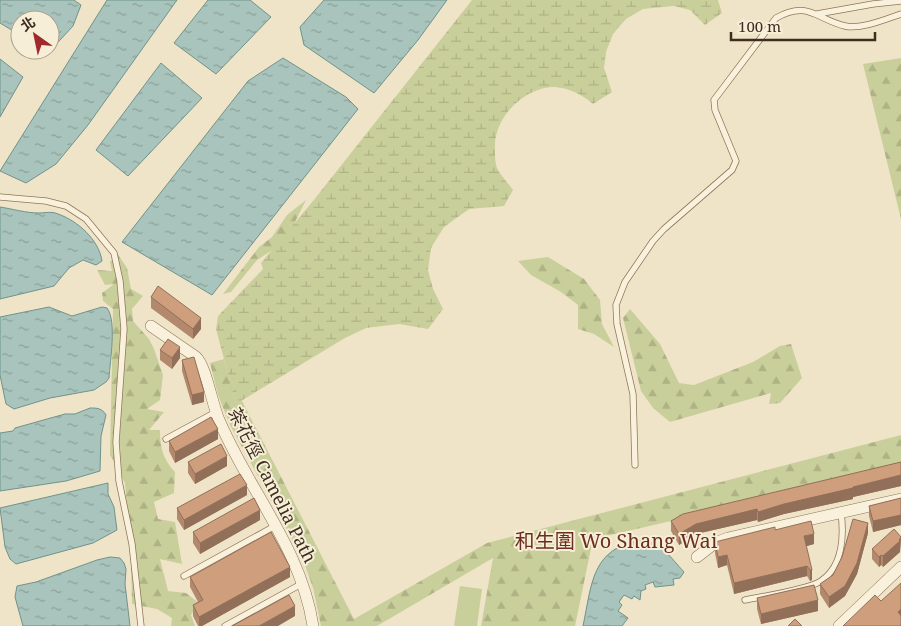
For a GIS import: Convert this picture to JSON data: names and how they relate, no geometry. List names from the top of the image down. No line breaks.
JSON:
{"streets":{"street":["茶花徑 Camelia Path"]},"districts":["和生圍 Wo Shang Wai"],"scale_bar":"100 m","north":"top left"}
